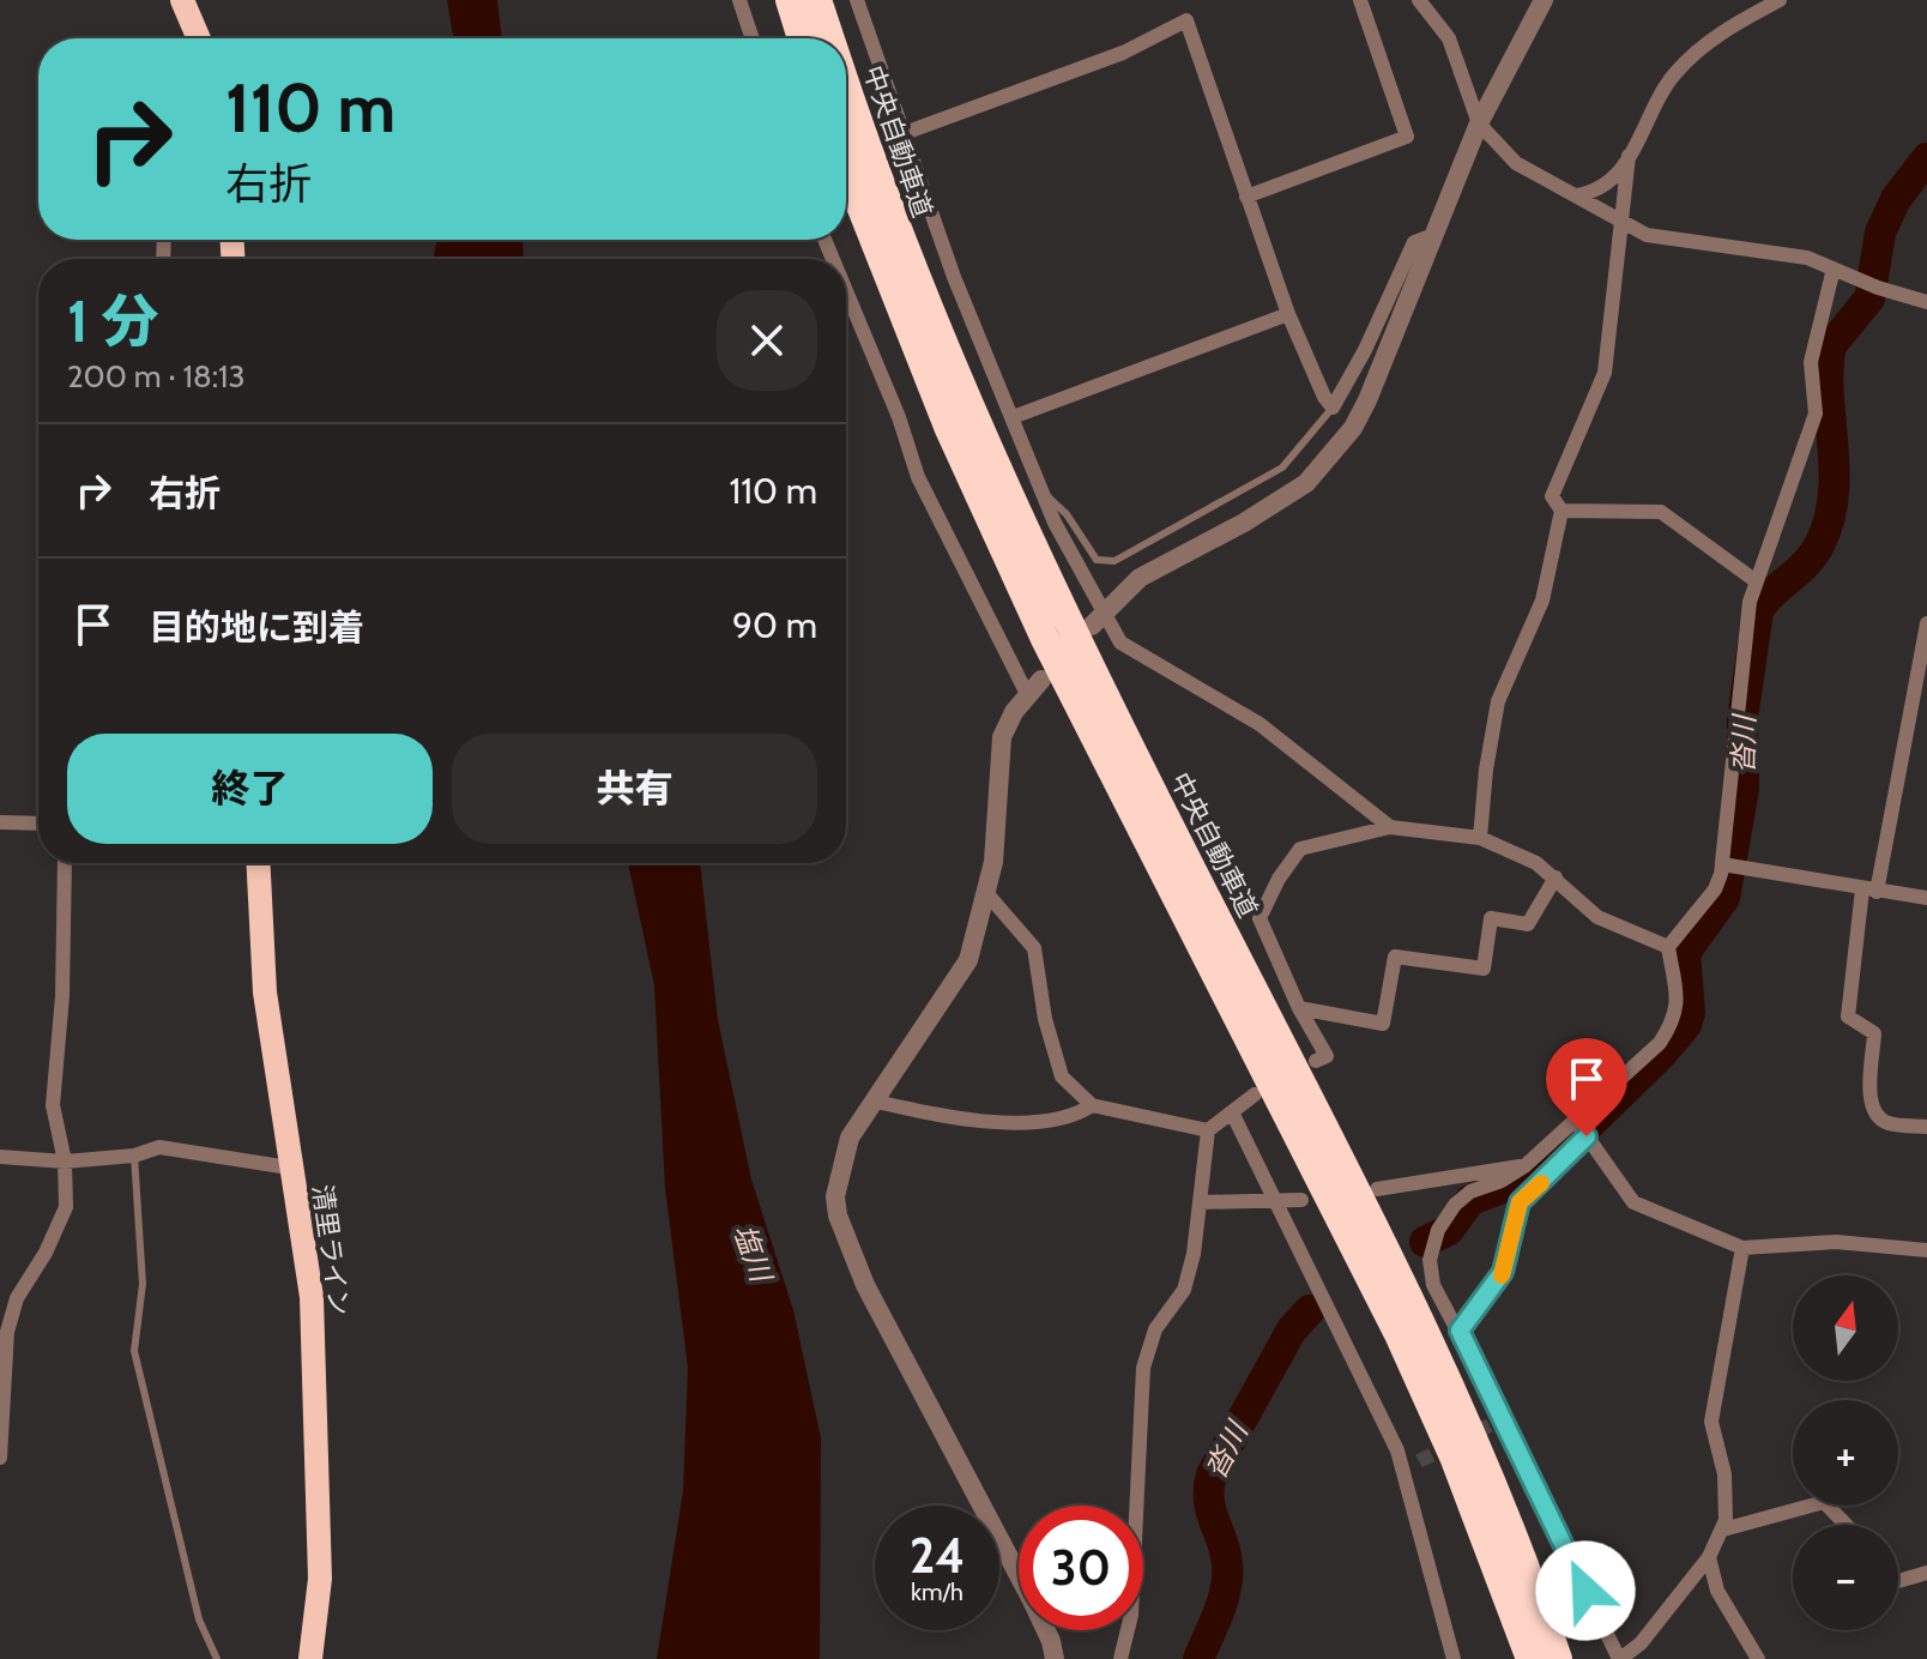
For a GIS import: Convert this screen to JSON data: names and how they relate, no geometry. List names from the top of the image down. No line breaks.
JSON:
{"streets":{"highway":["中央自動車道","清里ライン"]},"water":["沓川","塩川"],"north":"top","page":{"turn":["110 m","右折"],"heading":["1 分","200 m · 18:13"],"list":[{"name":"右折","value":"110 m"},{"name":"目的地に到着","value":"90 m"}],"buttons":["終了","共有"],"map_buttons":["+","−"],"speed":"24 km/h","limit":"30"}}
